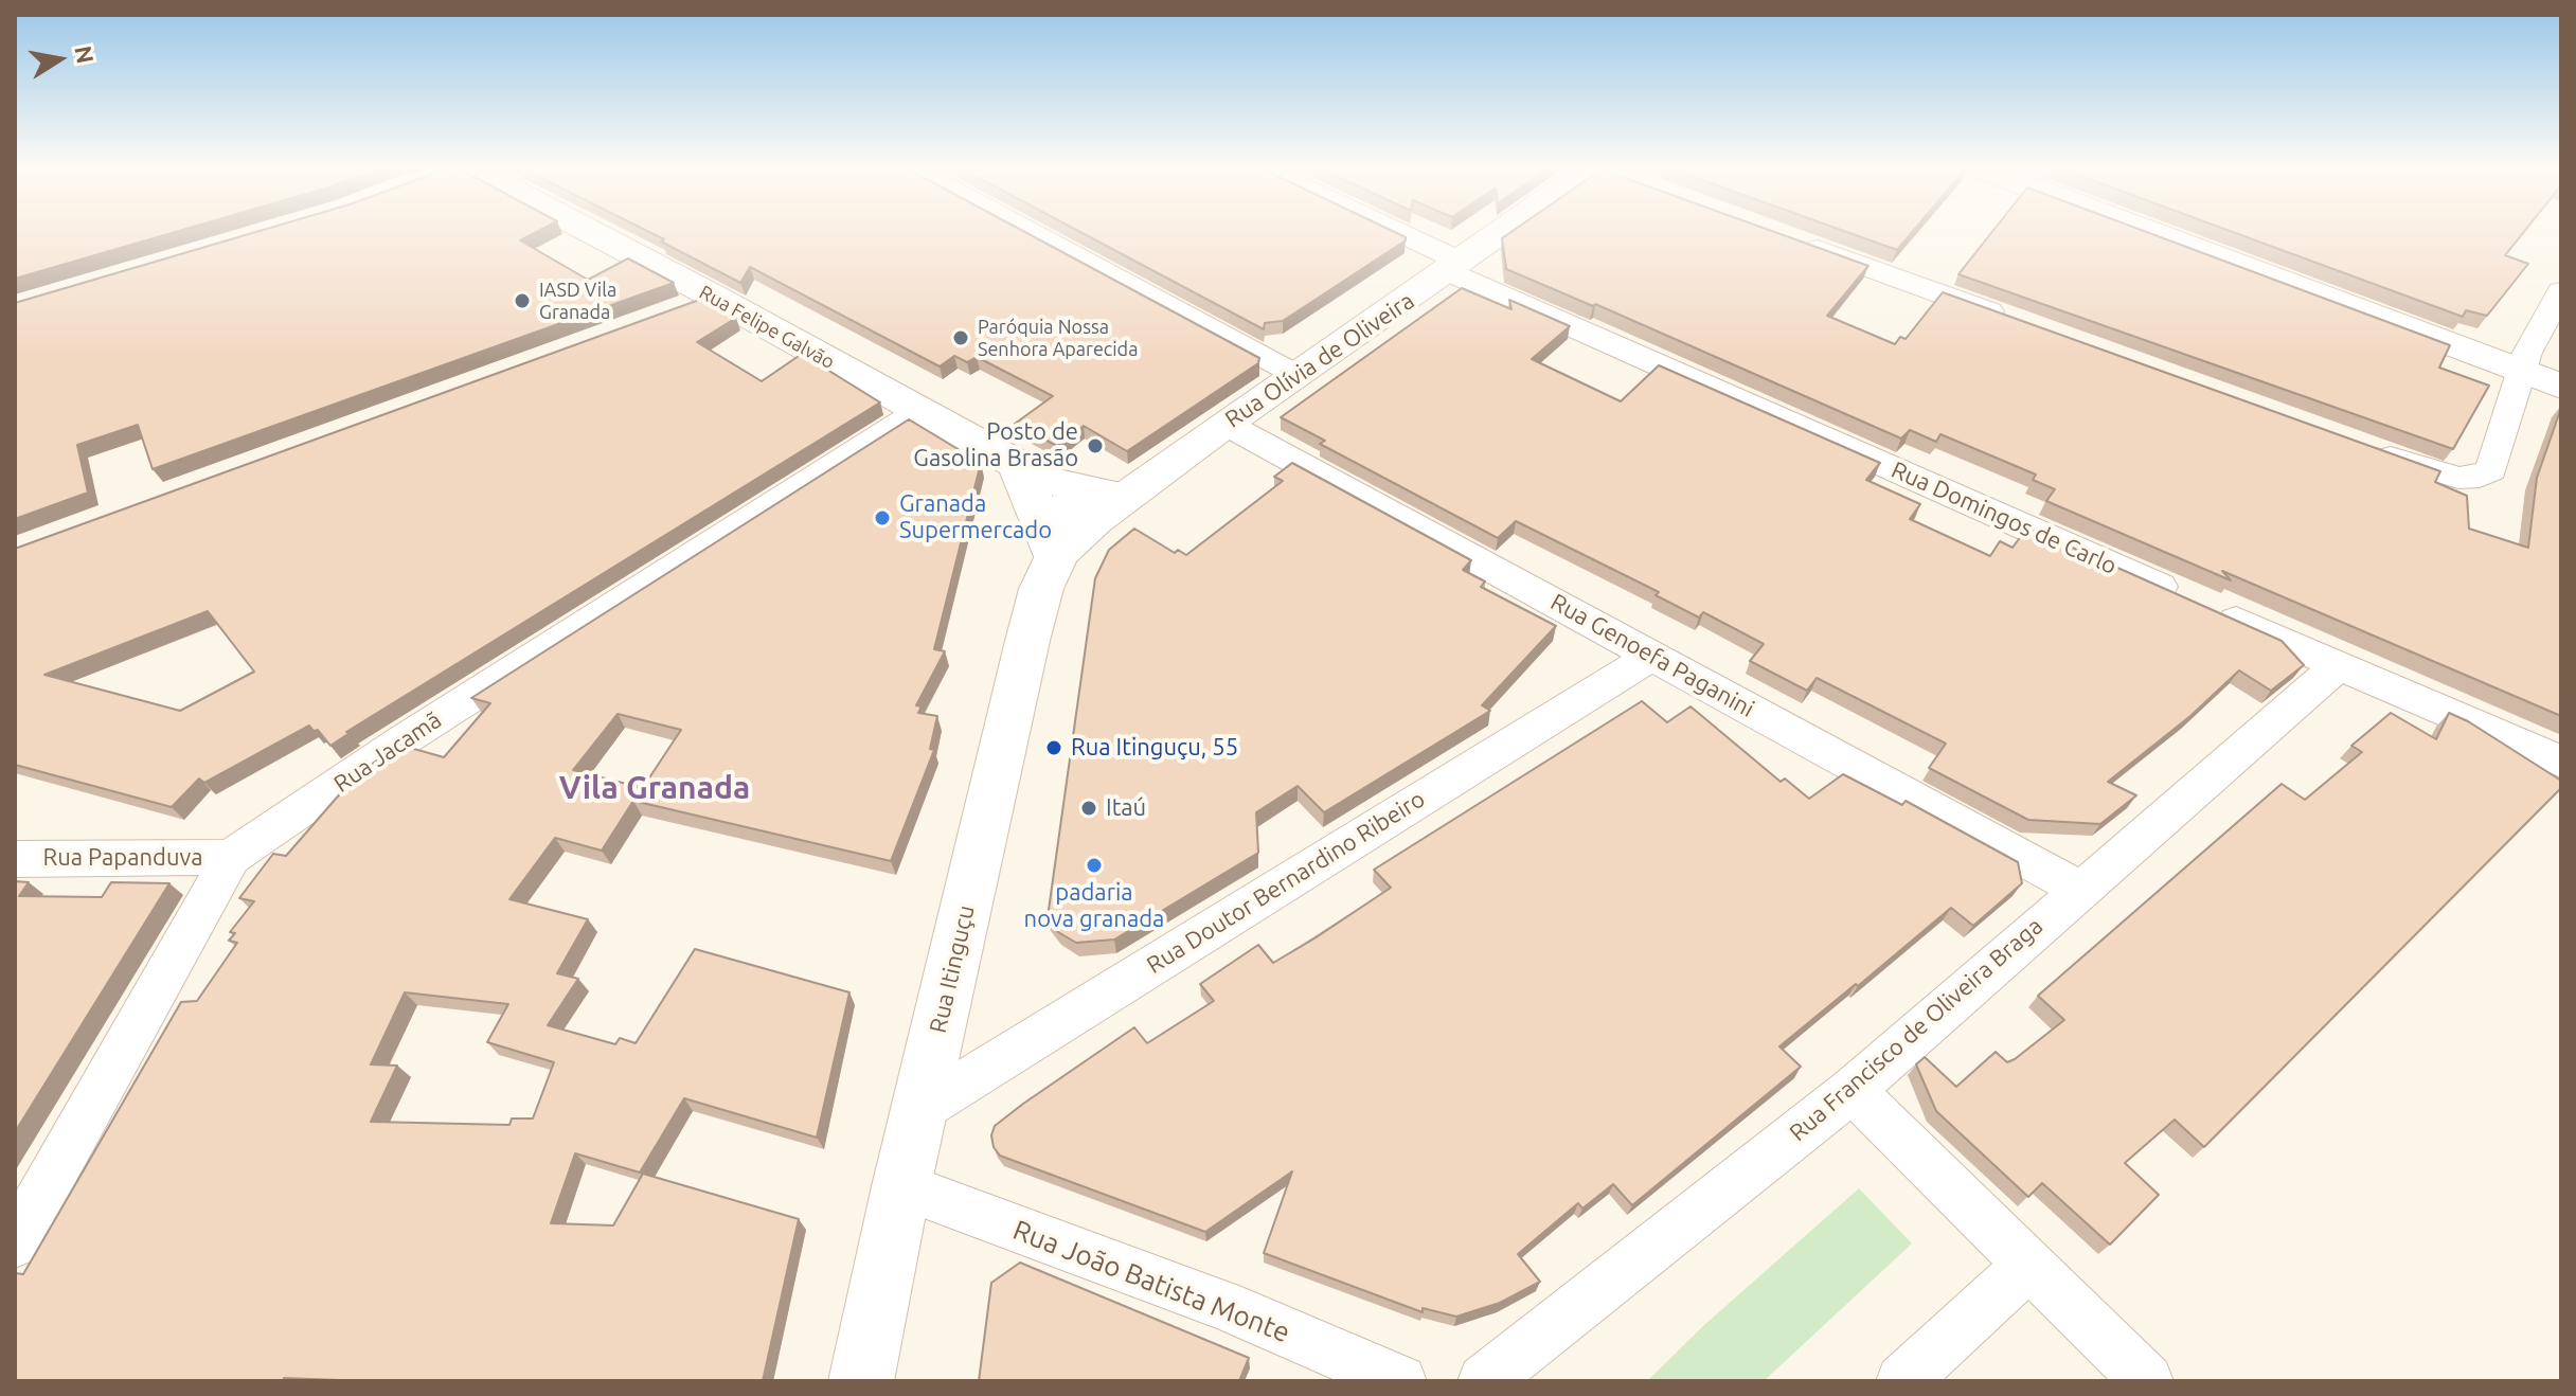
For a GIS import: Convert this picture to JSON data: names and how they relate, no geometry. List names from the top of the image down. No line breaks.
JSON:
{"streets":{"main road":["Rua Felipe Galvão","Rua Olívia de Oliveira","Rua Itinguçu"],"street":["Rua Domingos de Carlo","Rua Genoefa Paganini","Rua Jacamã","Rua Papanduva","Rua Doutor Bernardino Ribeiro","Rua Francisco de Oliveira Braga","Rua João Batista Monte"]},"crossings":[["Rua Felipe Galvão","Rua Olívia de Oliveira"],["Rua Felipe Galvão","Rua Jacamã"],["Rua Felipe Galvão","Rua Itinguçu"],["Rua Olívia de Oliveira","Rua Domingos de Carlo"],["Rua Olívia de Oliveira","Rua Genoefa Paganini"],["Rua Olívia de Oliveira","Rua Itinguçu"],["Rua Domingos de Carlo","Rua Francisco de Oliveira Braga"],["Rua Genoefa Paganini","Rua Doutor Bernardino Ribeiro"],["Rua Genoefa Paganini","Rua Francisco de Oliveira Braga"],["Rua Jacamã","Rua Papanduva"],["Rua Doutor Bernardino Ribeiro","Rua Itinguçu"],["Rua Itinguçu","Rua João Batista Monte"]],"districts":["Vila Granada"],"places":["IASD Vila Granada","Paróquia Nossa Senhora Aparecida","Posto de Gasolina Brasão","Granada Supermercado","Rua Itinguçu, 55","Itaú","padaria nova granada"],"north":"right"}
